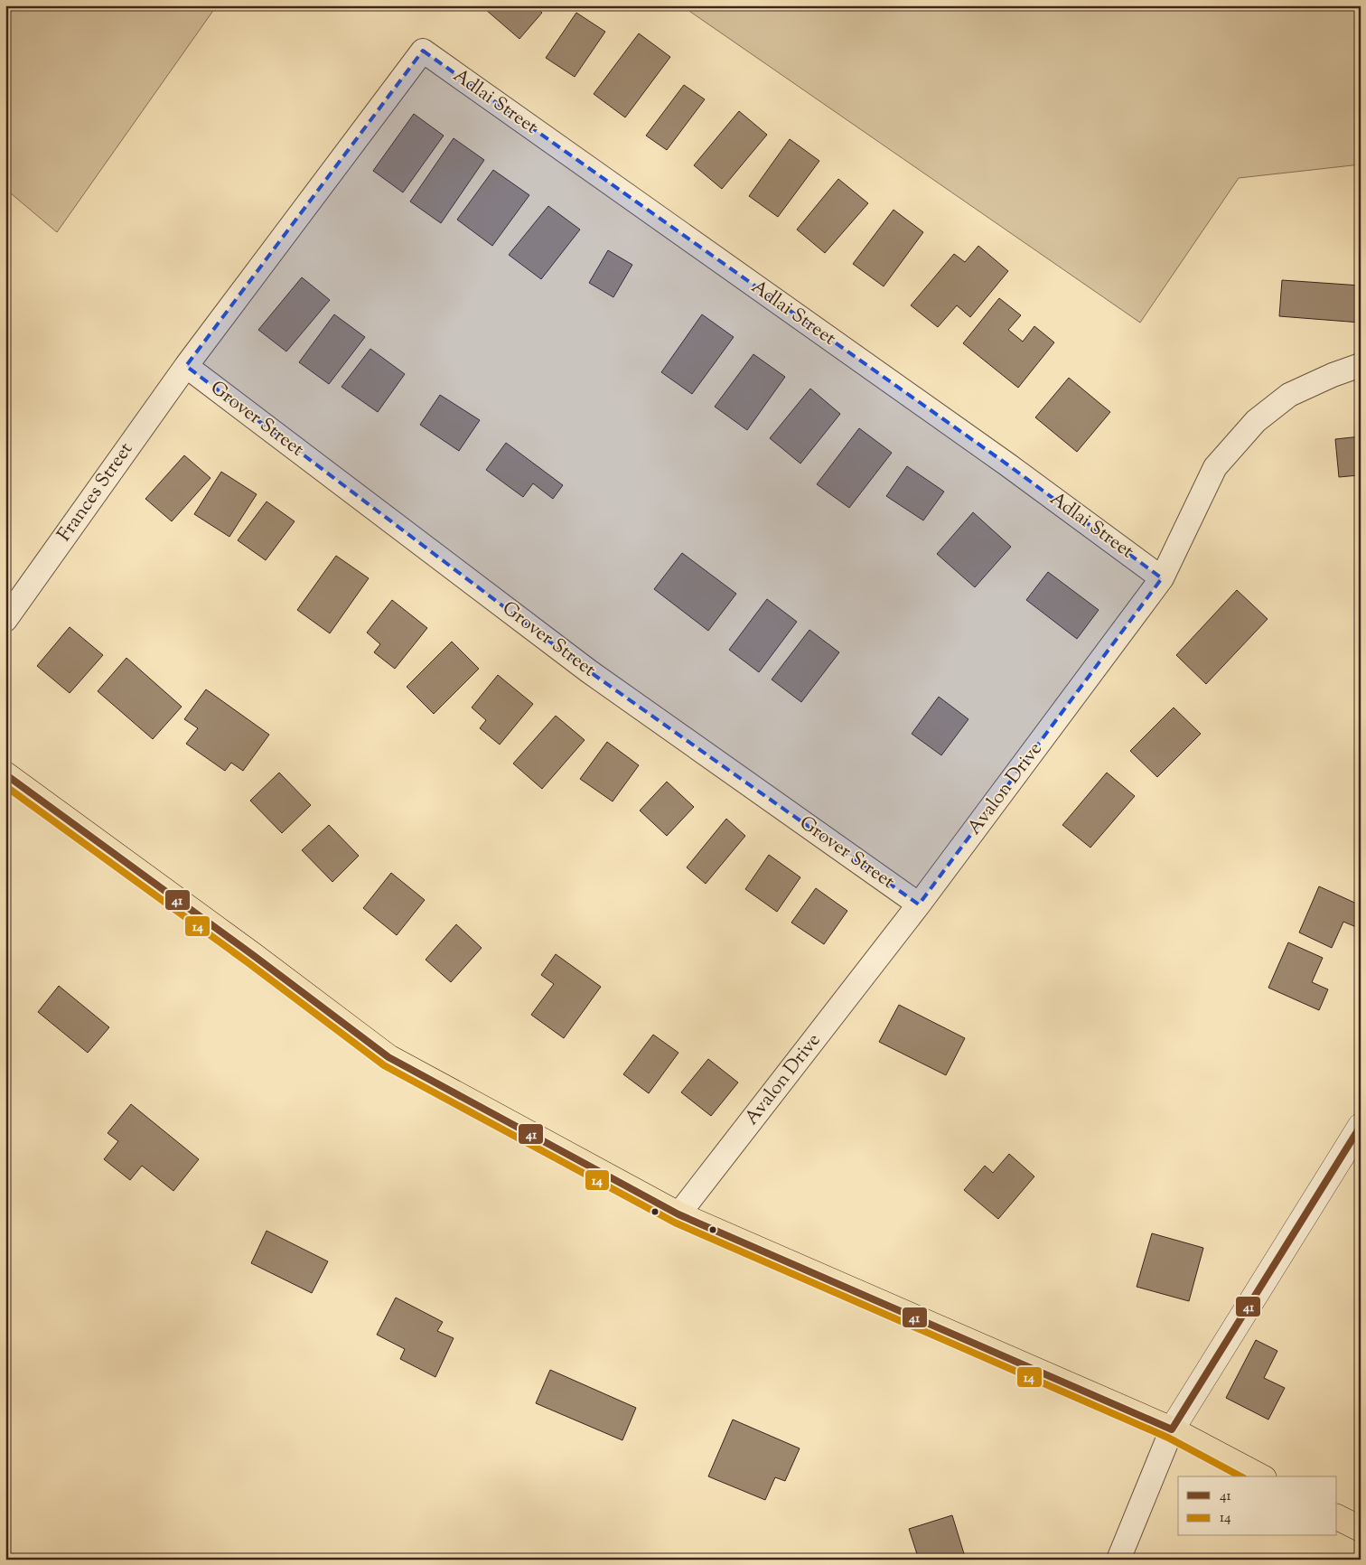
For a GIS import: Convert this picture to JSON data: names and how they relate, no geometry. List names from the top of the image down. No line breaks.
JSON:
{"streets":{"street":["Adlai Street","Grover Street","Frances Street","Avalon Drive"]},"crossings":[["Adlai Street","Frances Street"],["Adlai Street","Avalon Drive"],["Grover Street","Frances Street"],["Grover Street","Avalon Drive"]],"lines":["transit line 41","transit line 14"],"legend":["41","14"]}
